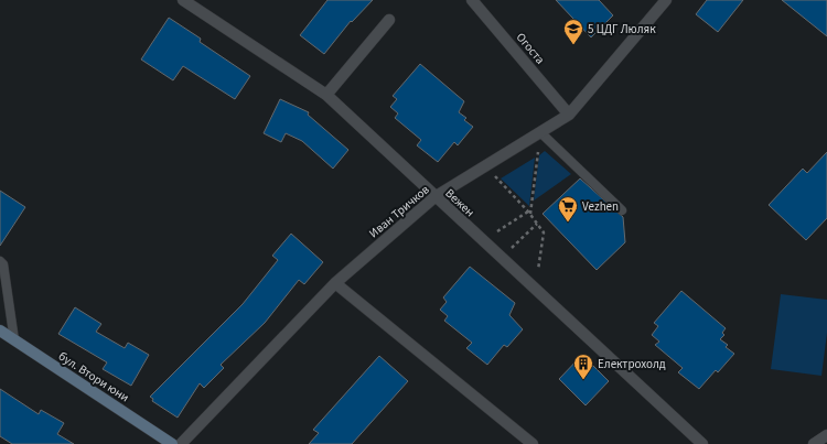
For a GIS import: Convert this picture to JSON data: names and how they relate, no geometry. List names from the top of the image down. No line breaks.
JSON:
{"streets":{"street":["Огоста","Вежен","Иван Тричков","бул. Втори юни"]},"crossings":[["Огоста","Иван Тричков"],["Вежен","Иван Тричков"]],"places":{"school or university":["5 ЦДГ Люляк"],"supermarket":["Vezhen"],"building":["Електрохолд"]}}
